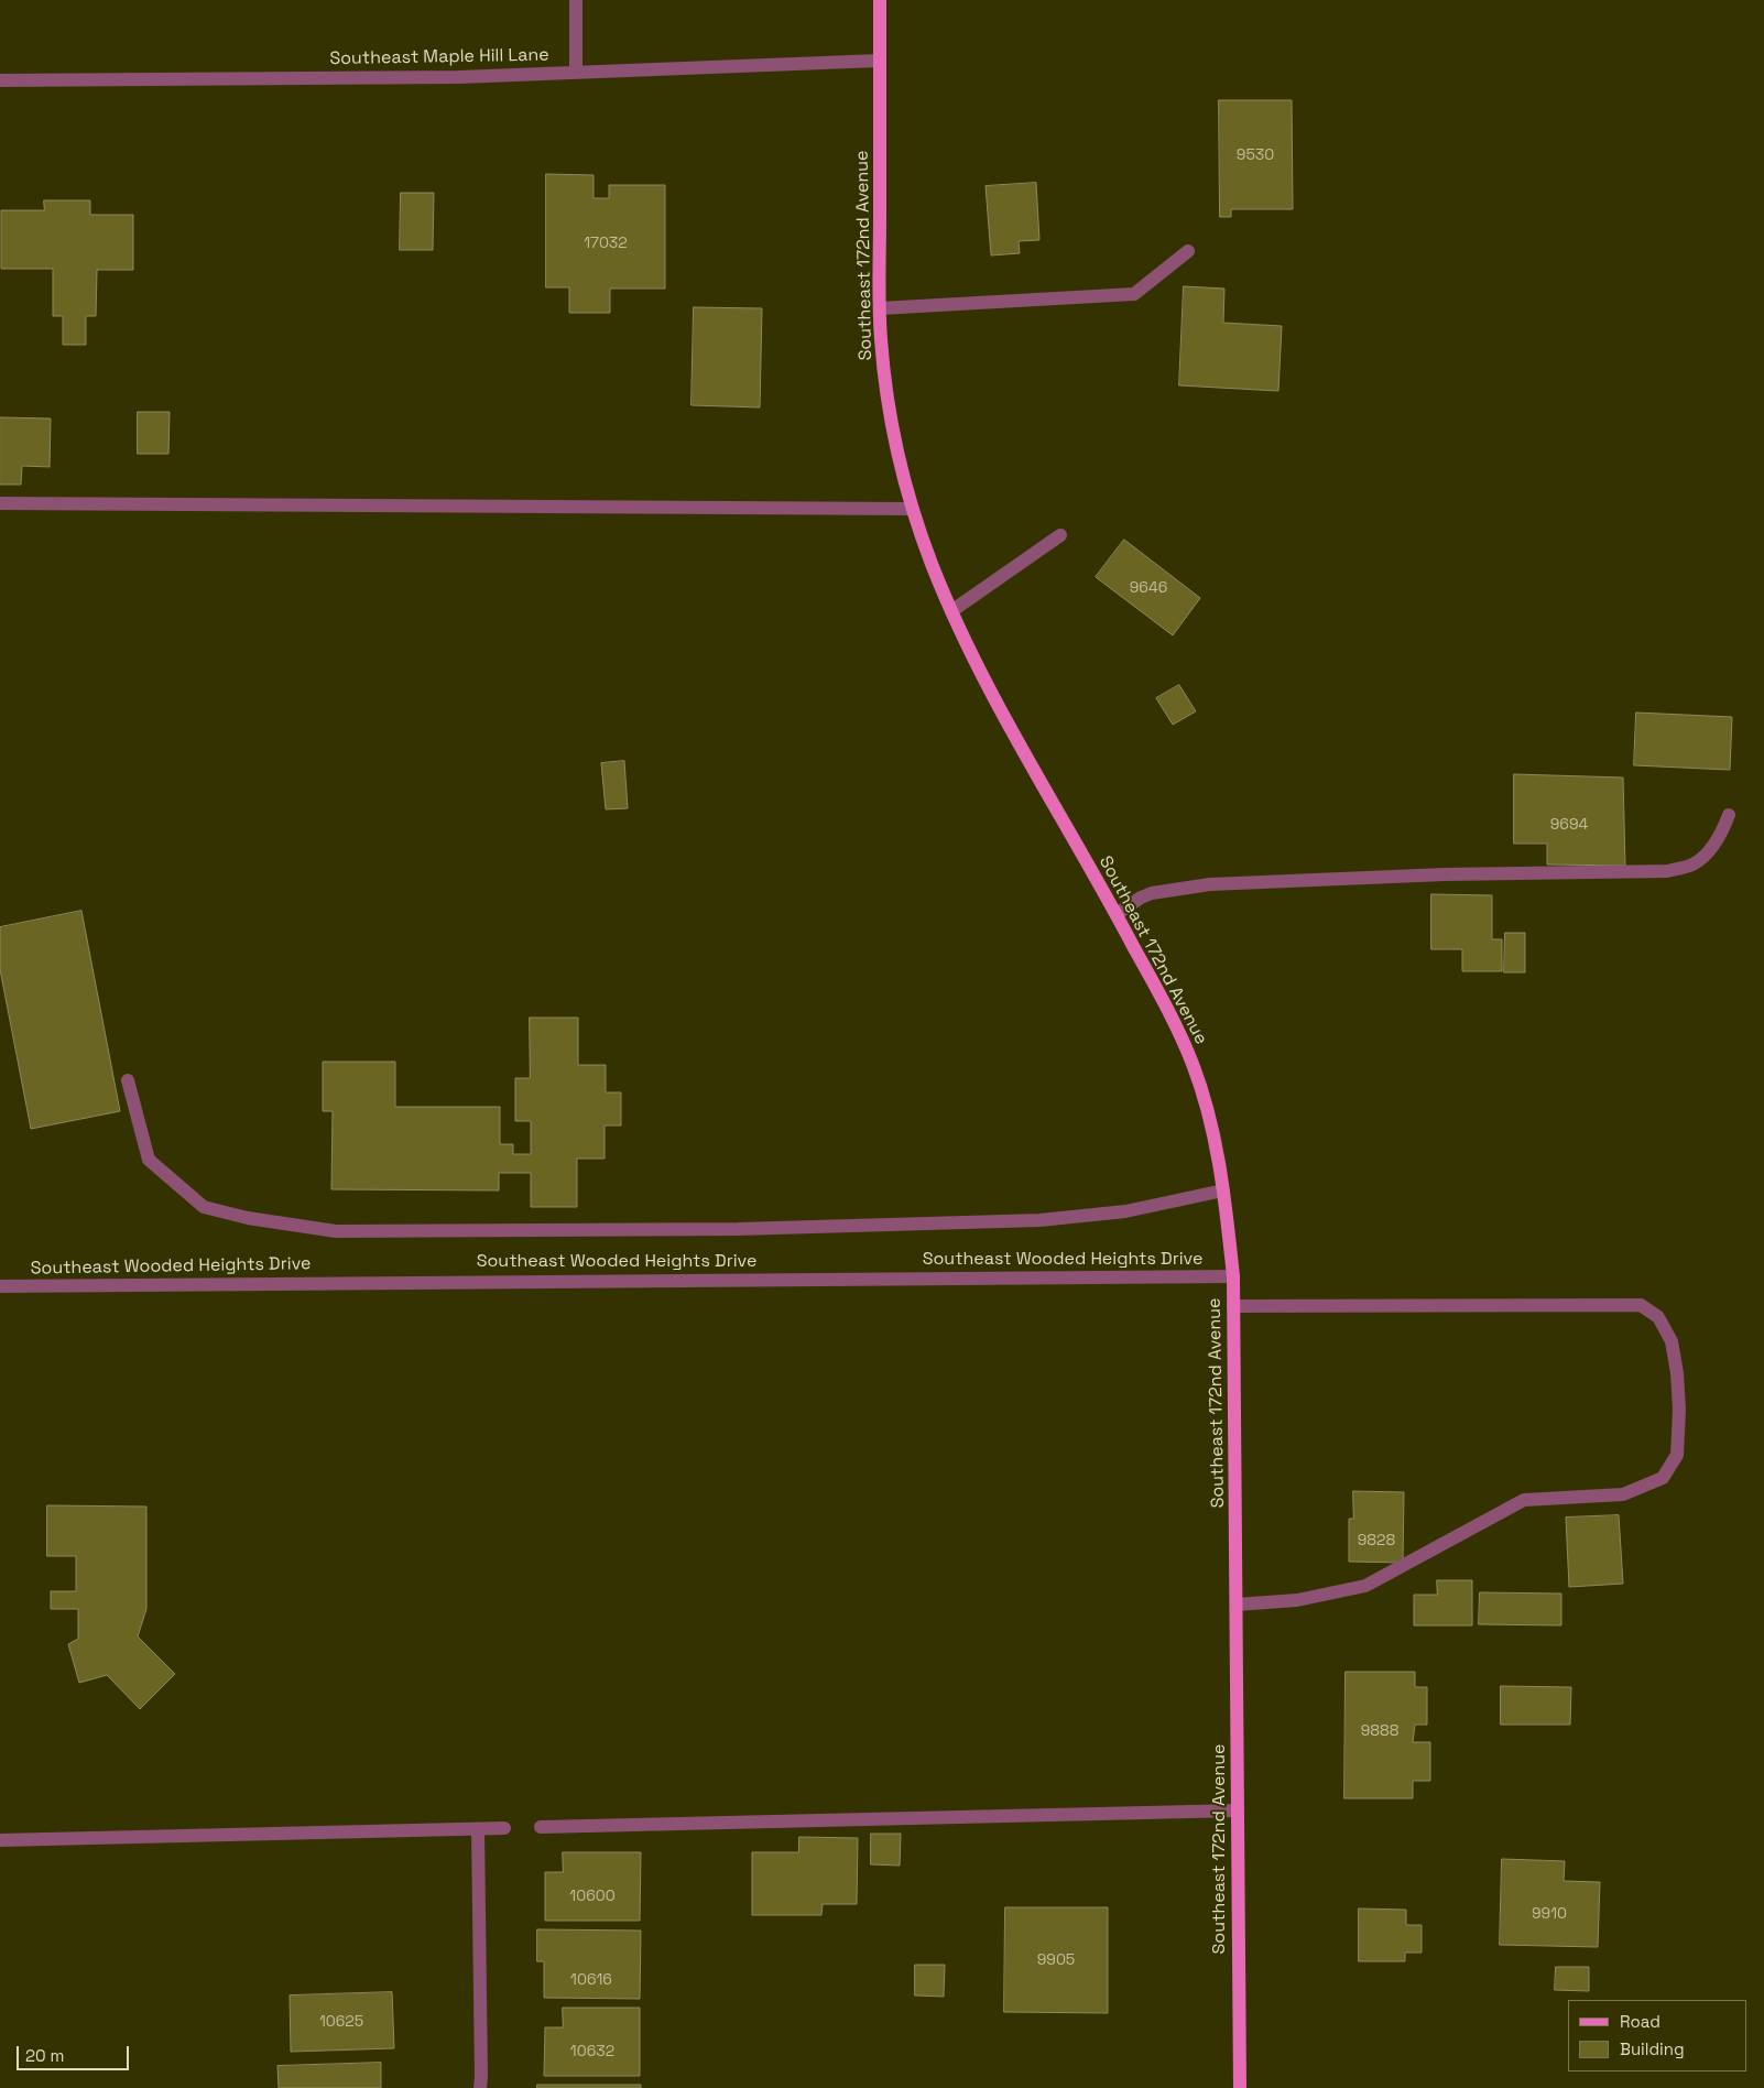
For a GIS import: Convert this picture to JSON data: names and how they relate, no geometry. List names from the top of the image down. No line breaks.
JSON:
{"streets":{"main road":["Southeast 172nd Avenue"],"street":["Southeast Maple Hill Lane","Southeast Wooded Heights Drive"]},"crossings":[["Southeast Maple Hill Lane","Southeast 172nd Avenue"],["Southeast 172nd Avenue","Southeast Wooded Heights Drive"]],"house_numbers":["9530","17032","9646","9694","9828","9888","10600","9910","9905","10616","10625","10632"],"legend":["Road","Building"],"scale_bar":"20 m"}
